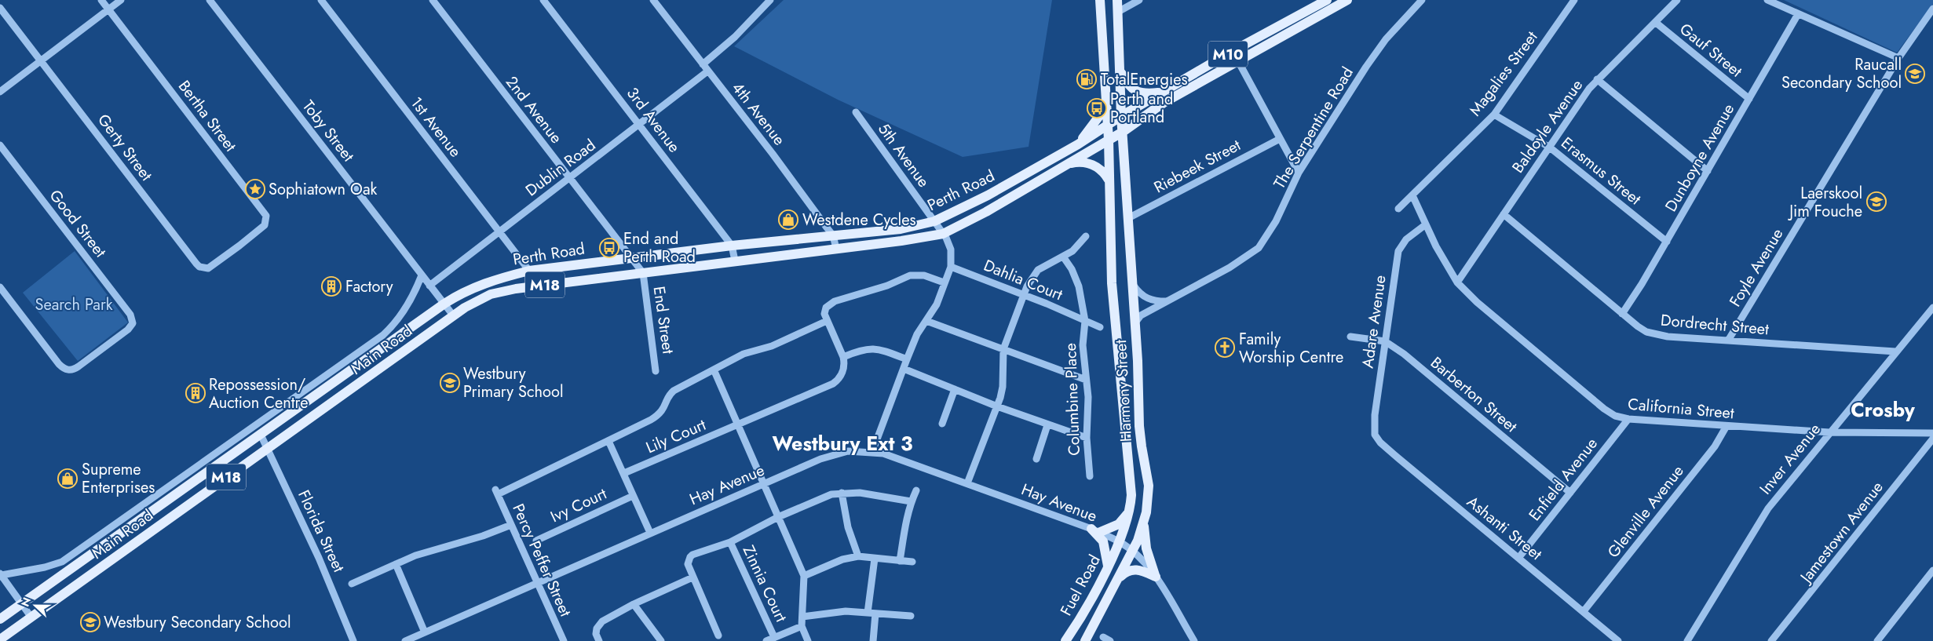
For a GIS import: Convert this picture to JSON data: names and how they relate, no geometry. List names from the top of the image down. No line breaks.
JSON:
{"streets":{"main road":["M10","Perth Road","M18","Main Road","Harmony Street","Fuel Road"],"street":["Gauf Street","Magalies Street","2nd Avenue","4th Avenue","Bertha Street","3rd Avenue","Baldoyle Avenue","1st Avenue","The Serpentine Road","Toby Street","Gerty Street","5th Avenue","Dunboyne Avenue","Riebeek Street","Dublin Road","Erasmus Street","Good Street","Foyle Avenue","Dahlia Court","End Street","Adare Avenue","Dordrecht Street","Barberton Street","Columbine Place","California Street","Lily Court","Inver Avenue","Enfield Avenue","Hay Avenue","Ivy Court","Glenville Avenue","Ashanti Street","Florida Street","Jamestown Avenue","Percy Peffer Street","Zinnia Court"]},"crossings":[["Gauf Street","Baldoyle Avenue"],["Gauf Street","Dunboyne Avenue"],["M10","Perth Road"],["M10","Harmony Street"],["Magalies Street","Erasmus Street"],["Magalies Street","California Street"],["2nd Avenue","Dublin Road"],["2nd Avenue","Perth Road"],["2nd Avenue","End Street"],["4th Avenue","Dublin Road"],["4th Avenue","Perth Road"],["Bertha Street","Gerty Street"],["3rd Avenue","Dublin Road"],["3rd Avenue","Perth Road"],["Baldoyle Avenue","Erasmus Street"],["Baldoyle Avenue","Dordrecht Street"],["Baldoyle Avenue","California Street"],["1st Avenue","Dublin Road"],["1st Avenue","Perth Road"],["The Serpentine Road","Harmony Street"],["Toby Street","Dublin Road"],["Toby Street","Perth Road"],["Toby Street","Main Road"],["5th Avenue","Perth Road"],["5th Avenue","Dahlia Court"],["Dunboyne Avenue","Erasmus Street"],["Dunboyne Avenue","Dordrecht Street"],["Riebeek Street","Harmony Street"],["Perth Road","End Street"],["Perth Road","Main Road"],["Perth Road","Harmony Street"],["Foyle Avenue","Dordrecht Street"],["Dahlia Court","Columbine Place"],["Adare Avenue","Barberton Street"],["Adare Avenue","California Street"],["Adare Avenue","Ashanti Street"],["Dordrecht Street","Inver Avenue"],["Main Road","Florida Street"],["Harmony Street","Hay Avenue"],["Harmony Street","Fuel Road"],["Barberton Street","Enfield Avenue"],["California Street","Inver Avenue"],["California Street","Enfield Avenue"],["California Street","Glenville Avenue"],["Enfield Avenue","Ashanti Street"],["Hay Avenue","Percy Peffer Street"],["Hay Avenue","Fuel Road"],["Glenville Avenue","Ashanti Street"]],"districts":["Crosby","Westbury Ext 3"],"parks":["Search Park"],"places":{"school or university":["Raucall Secondary School","Laerskool Jim Fouche","Westbury Primary School","Westbury Secondary School"],"fuel station":["TotalEnergies"],"bus stop":["Perth and Portland","End and Perth Road"],"place":["Sophiatown Oak"],"shop":["Westdene Cycles","Supreme Enterprises"],"building":["Factory","Repossession/ Auction Centre"],"church":["Family Worship Centre"]},"north":"left"}
